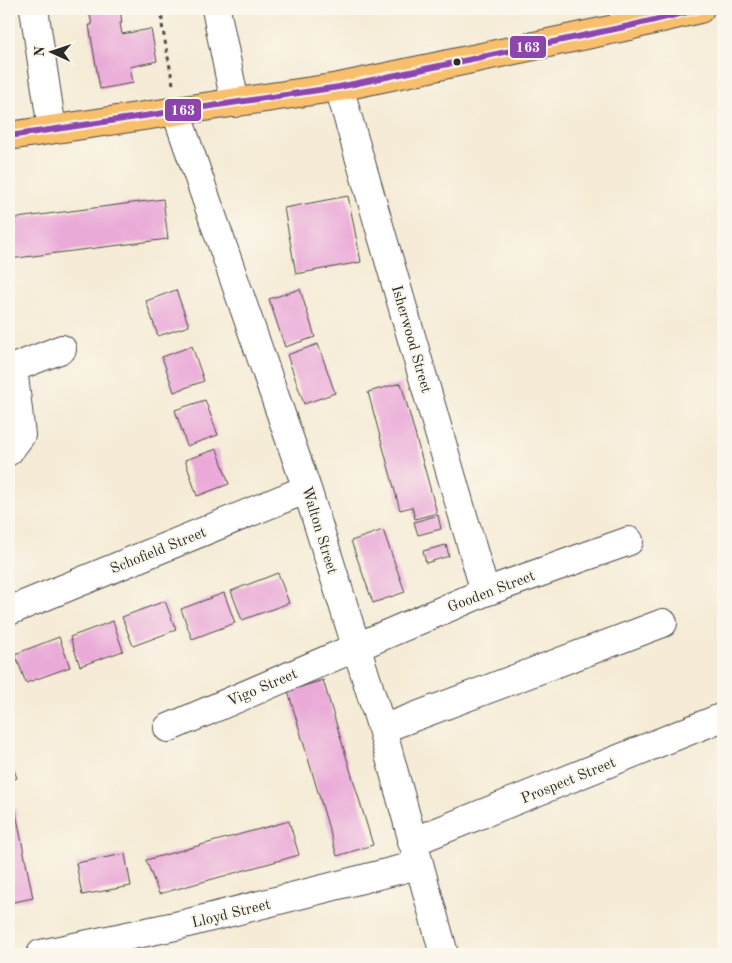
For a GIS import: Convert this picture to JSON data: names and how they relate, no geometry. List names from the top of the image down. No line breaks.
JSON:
{"streets":{"street":["Isherwood Street","Walton Street","Schofield Street","Gooden Street","Vigo Street","Prospect Street","Lloyd Street"]},"crossings":[["Isherwood Street","Gooden Street"],["Walton Street","Schofield Street"],["Walton Street","Gooden Street"],["Walton Street","Vigo Street"],["Walton Street","Prospect Street"],["Walton Street","Lloyd Street"],["Gooden Street","Vigo Street"],["Prospect Street","Lloyd Street"]],"lines":["transit line 163"],"north":"left"}
